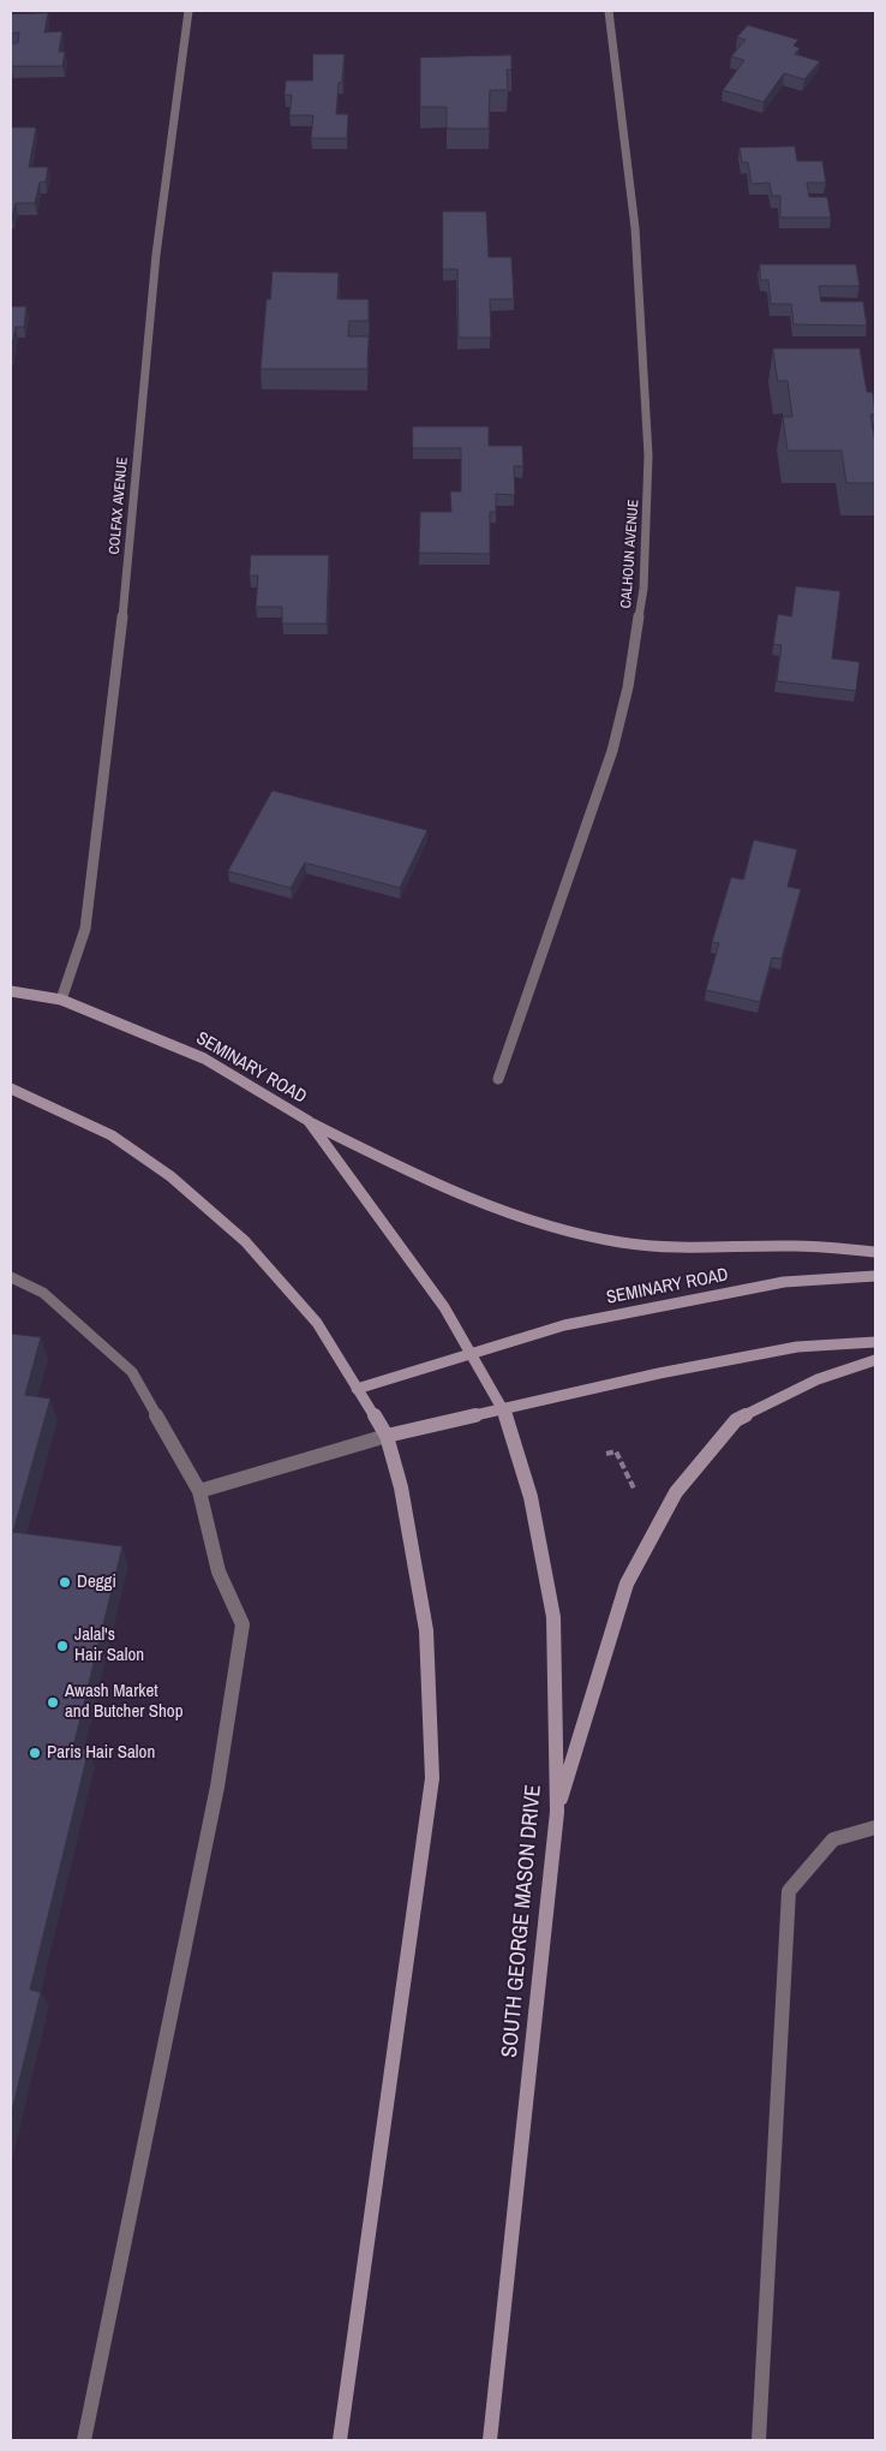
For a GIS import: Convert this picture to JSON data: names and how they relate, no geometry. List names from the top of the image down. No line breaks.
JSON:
{"streets":{"main road":["SEMINARY ROAD","SOUTH GEORGE MASON DRIVE"],"street":["COLFAX AVENUE","CALHOUN AVENUE"]},"crossings":[["COLFAX AVENUE","SEMINARY ROAD"],["SEMINARY ROAD","SOUTH GEORGE MASON DRIVE"]],"places":["Deggi","Jalal's Hair Salon","Awash Market and Butcher Shop","Paris Hair Salon"]}
